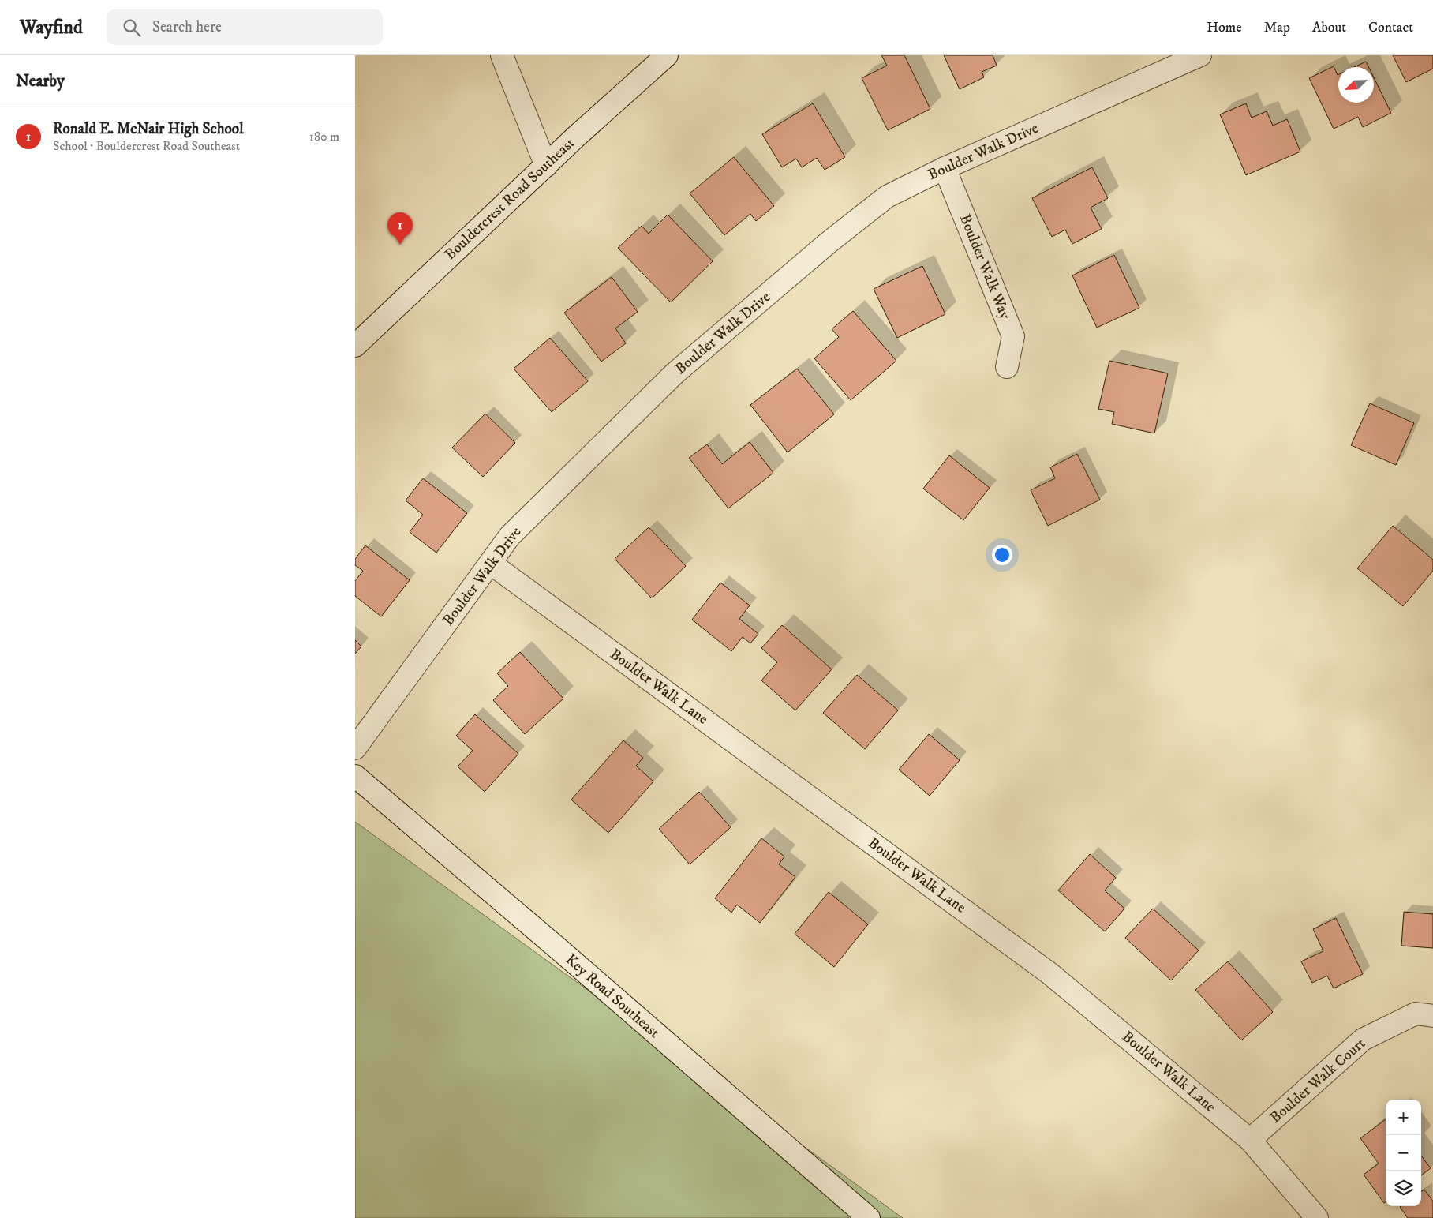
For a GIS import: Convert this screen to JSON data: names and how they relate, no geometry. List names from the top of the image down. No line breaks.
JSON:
{"streets":{"street":["Boulder Walk Drive","Bouldercrest Road Southeast","Boulder Walk Way","Boulder Walk Lane","Key Road Southeast","Boulder Walk Court"]},"crossings":[["Boulder Walk Drive","Boulder Walk Way"],["Boulder Walk Drive","Boulder Walk Lane"],["Boulder Walk Lane","Boulder Walk Court"]],"north":"bottom left","page":{"header":"Wayfind","search":"Search here","nav":["Home","Map","About","Contact"],"heading":"Nearby","list":[{"mark":"1","name":"Ronald E. McNair High School","note":"School · Bouldercrest Road Southeast","value":"180 m"}],"pins":"1","map_buttons":["+","−"]}}
